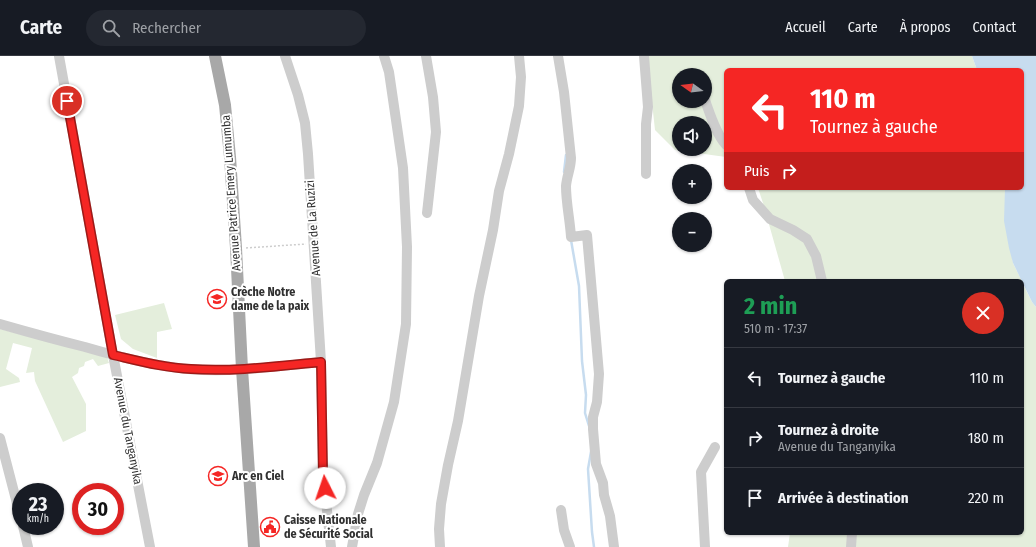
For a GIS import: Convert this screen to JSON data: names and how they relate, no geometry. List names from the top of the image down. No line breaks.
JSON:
{"streets":{"main road":["Avenue Patrice Emery Lumumba"],"street":["Avenue de La Ruzizi","Avenue du Tanganyika"]},"places":{"school or university":["Crèche Notre dame de la paix","Arc en Ciel"],"public building":["Caisse Nationale de Sécurité Social"]},"north":"left","page":{"header":"Carte","search":"Rechercher","nav":["Accueil","Carte","À propos","Contact"],"map_buttons":["+","−"],"turn":["110 m","Tournez à gauche"],"then":"Puis","heading":["2 min","510 m · 17:37"],"list":[{"name":"Tournez à gauche","value":"110 m"},{"name":"Tournez à droite","note":"Avenue du Tanganyika","value":"180 m"},{"name":"Arrivée à destination","value":"220 m"}],"speed":"23 km/h","limit":"30"}}
